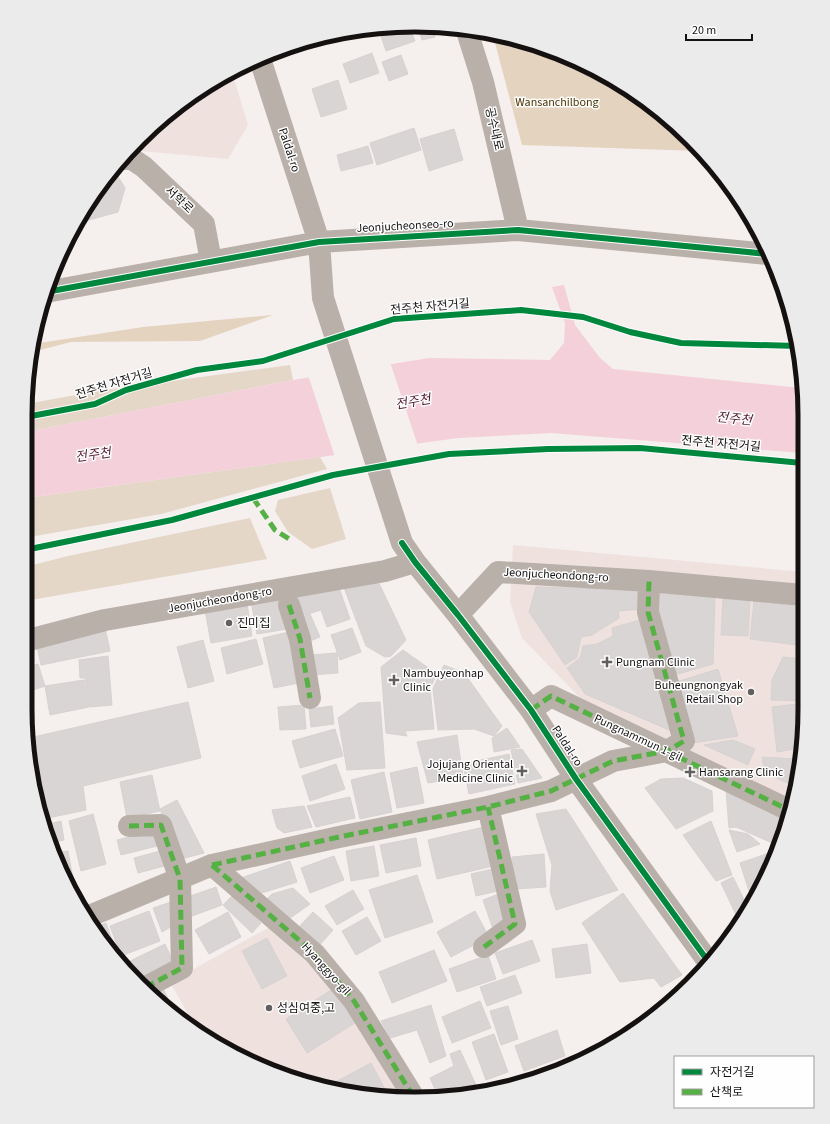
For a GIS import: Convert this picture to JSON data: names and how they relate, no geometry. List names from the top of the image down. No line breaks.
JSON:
{"streets":{"street":["공수내로","Paldal-ro","서학로","Jeonjucheonseo-ro","Jeonjucheondong-ro","Pungnammun 1-gil","Hyanggyo-gil"],"cycle path":["전주천 자전거길"]},"crossings":[["공수내로","Jeonjucheonseo-ro"],["Paldal-ro","Jeonjucheonseo-ro"],["Paldal-ro","Jeonjucheondong-ro"],["Paldal-ro","Pungnammun 1-gil"],["서학로","Jeonjucheonseo-ro"]],"water":["전주천"],"parks":["Wansanchilbong"],"places":{"other":["진미집","Buheungnongyak Retail Shop","성심여중,고"],"health":["Pungnam Clinic","Nambuyeonhap Clinic","Jojujang Oriental Medicine Clinic","Hansarang Clinic"]},"legend":["자전거길","산책로"],"scale_bar":"20 m"}
